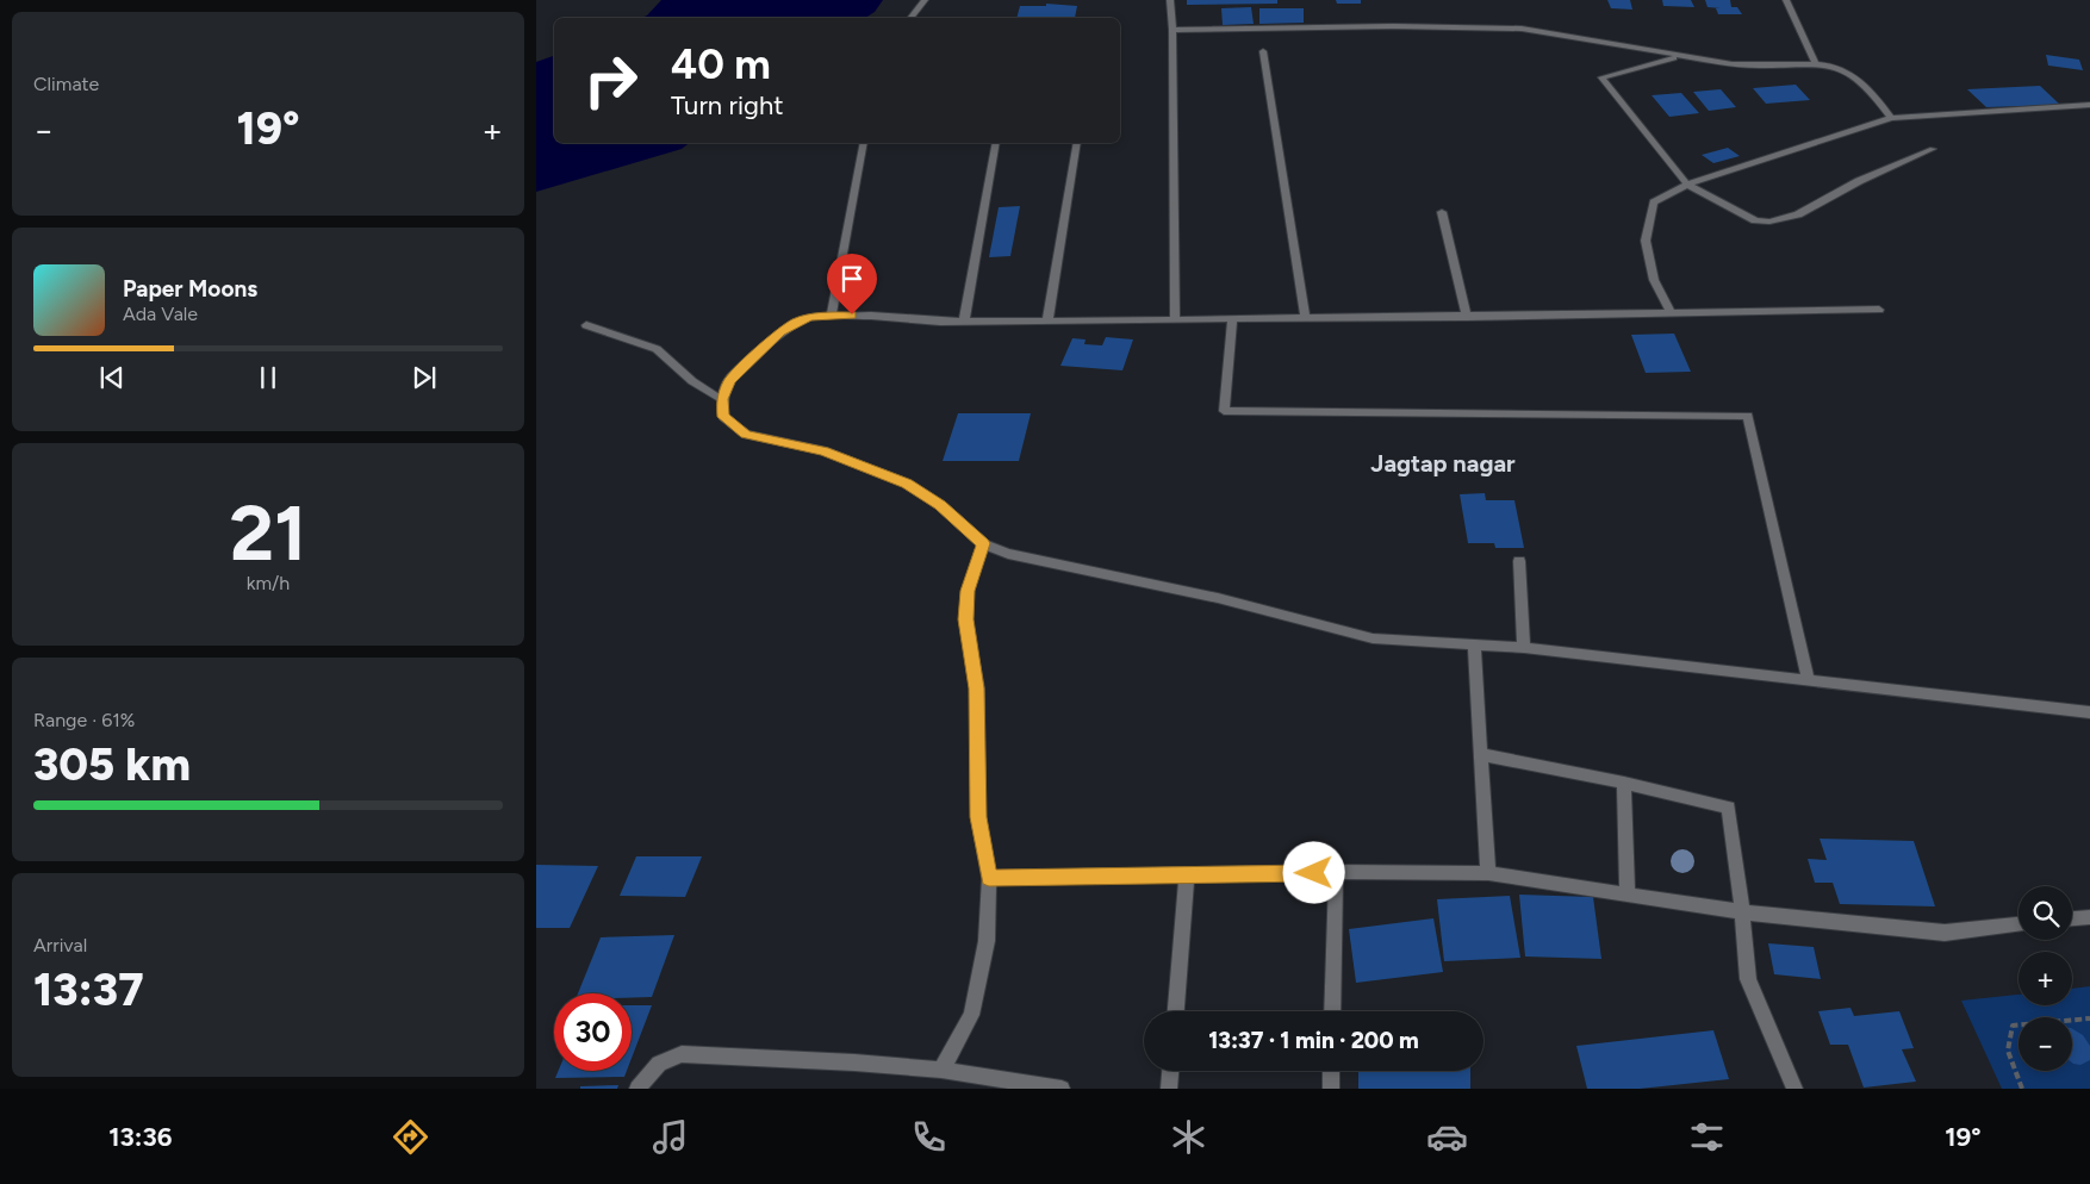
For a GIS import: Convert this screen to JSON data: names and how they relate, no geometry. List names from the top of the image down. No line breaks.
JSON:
{"districts":["Jagtap nagar"],"page":{"tile":["Climate",["21","km/h"],["Range · 61%","305 km"],["Arrival","13:37"]],"turn":["40 m","Turn right"],"heat":["−","19°","+"],"song":["Paper Moons","Ada Vale"],"map_buttons":["+","−"],"limit":"30","trip":"13:37 · 1 min · 200 m","tabs":["13:36","19°"]}}
